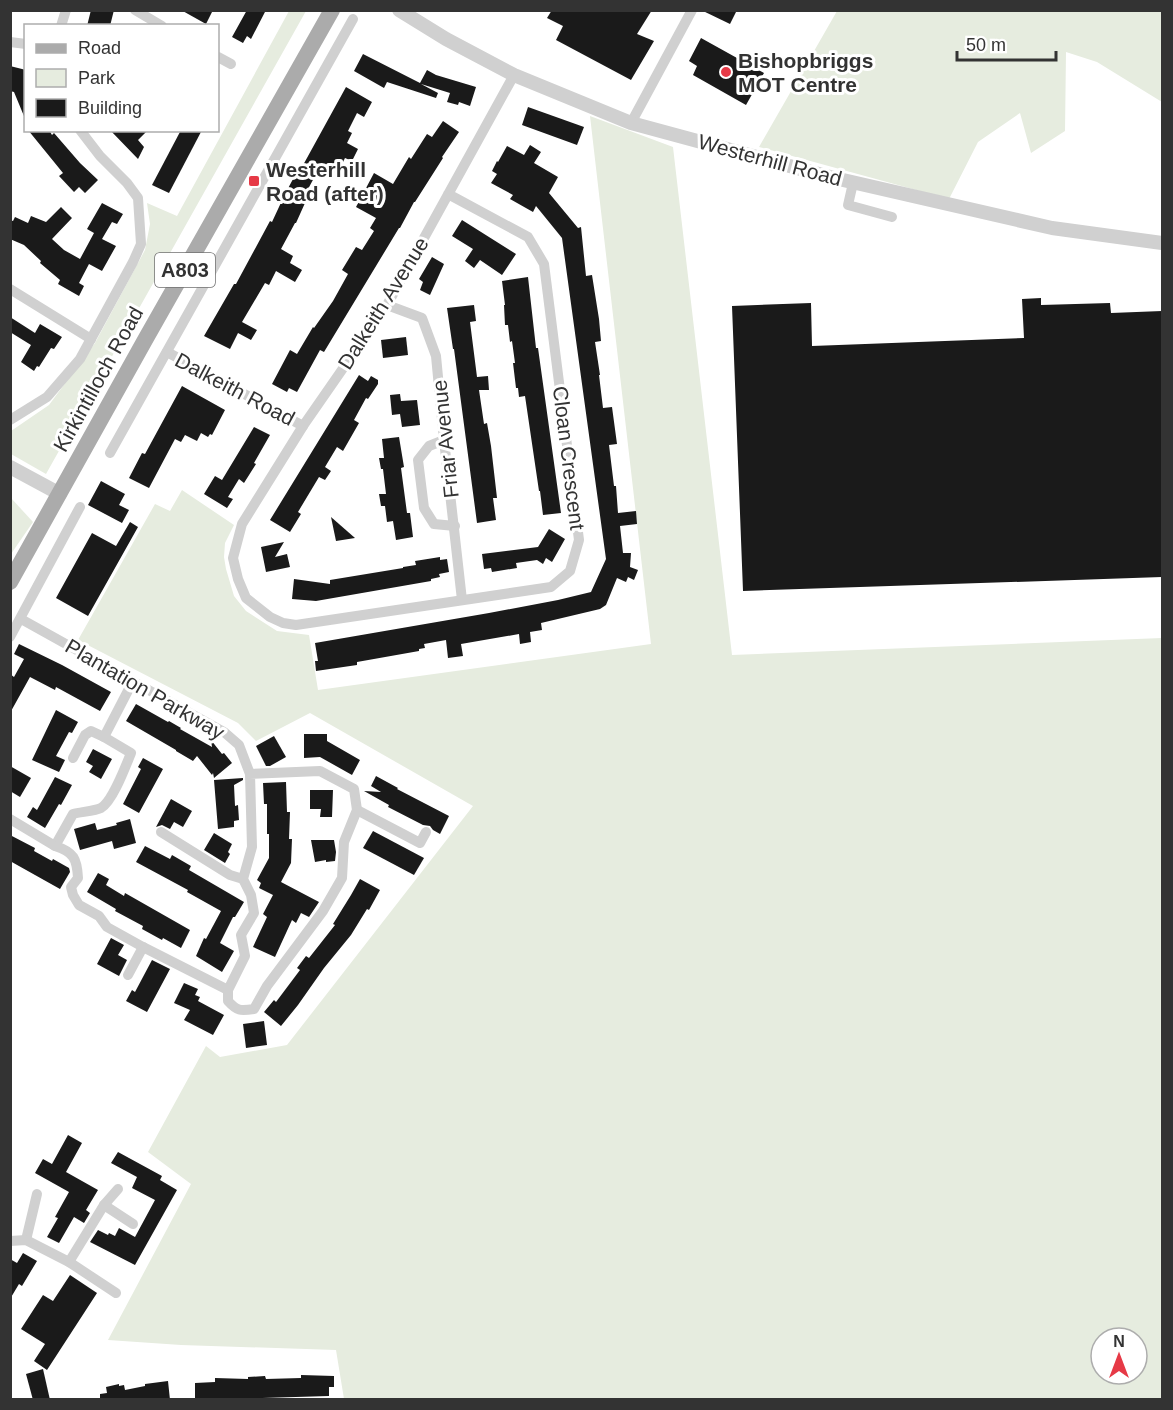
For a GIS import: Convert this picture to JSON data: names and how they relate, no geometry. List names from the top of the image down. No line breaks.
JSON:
{"streets":{"main road":["A803","Kirkintilloch Road"],"street":["Westerhill Road","Dalkeith Avenue","Dalkeith Road","Friar Avenue","Cloan Crescent","Plantation Parkway"]},"crossings":[["Westerhill Road","Dalkeith Avenue"],["Dalkeith Avenue","Dalkeith Road"],["Dalkeith Avenue","Friar Avenue"],["Dalkeith Avenue","Cloan Crescent"],["Friar Avenue","Cloan Crescent"]],"places":{"other":["Bishopbriggs MOT Centre"],"transit":["Westerhill Road (after)"]},"legend":["Road","Park","Building"],"scale_bar":"50 m","north":"top"}
